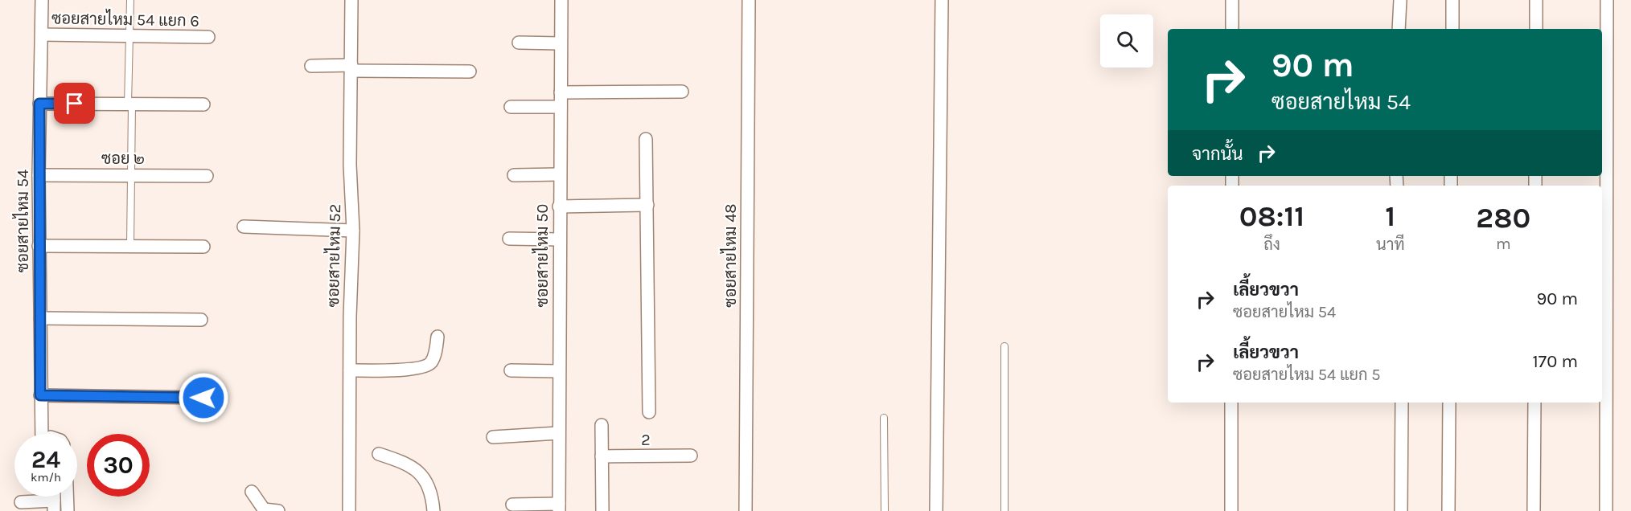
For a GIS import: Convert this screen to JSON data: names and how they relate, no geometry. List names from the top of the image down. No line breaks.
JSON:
{"streets":{"street":["ซอยสายไหม 54 แยก 6","ซอย ๒","ซอยสายไหม 54","ซอยสายไหม 52","ซอยสายไหม 50","ซอยสายไหม 48","2"]},"crossings":[["ซอยสายไหม 54 แยก 6","ซอยสายไหม 54"],["ซอย ๒","ซอยสายไหม 54"]],"page":{"turn":["90 m","ซอยสายไหม 54"],"then":"จากนั้น","eta":["08:11","ถึง","1","นาที","280","m"],"list":[{"name":"เลี้ยวขวา","note":"ซอยสายไหม 54","value":"90 m"},{"name":"เลี้ยวขวา","note":"ซอยสายไหม 54 แยก 5","value":"170 m"}],"speed":"24 km/h","limit":"30"}}
